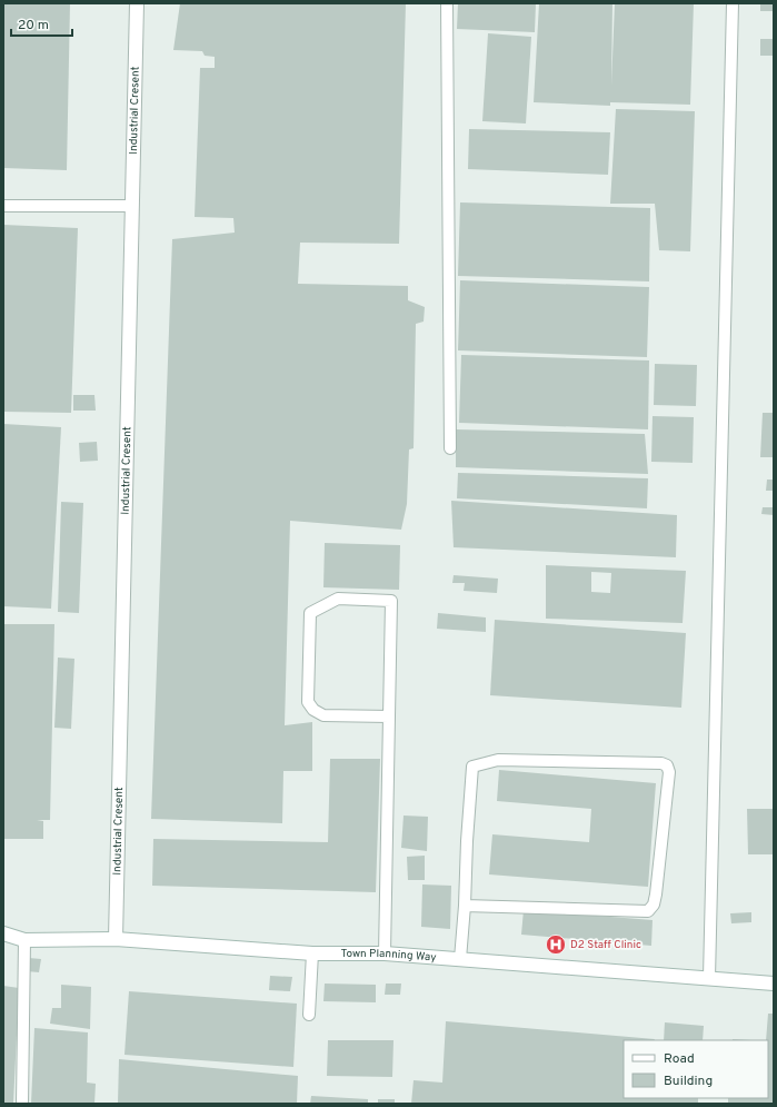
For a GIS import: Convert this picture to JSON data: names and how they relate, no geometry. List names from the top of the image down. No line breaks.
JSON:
{"streets":{"street":["Industrial Cresent","Town Planning Way"]},"crossings":[["Industrial Cresent","Town Planning Way"]],"places":{"hospital":["D2 Staff Clinic"]},"legend":["Road","Building"],"scale_bar":"20 m"}
